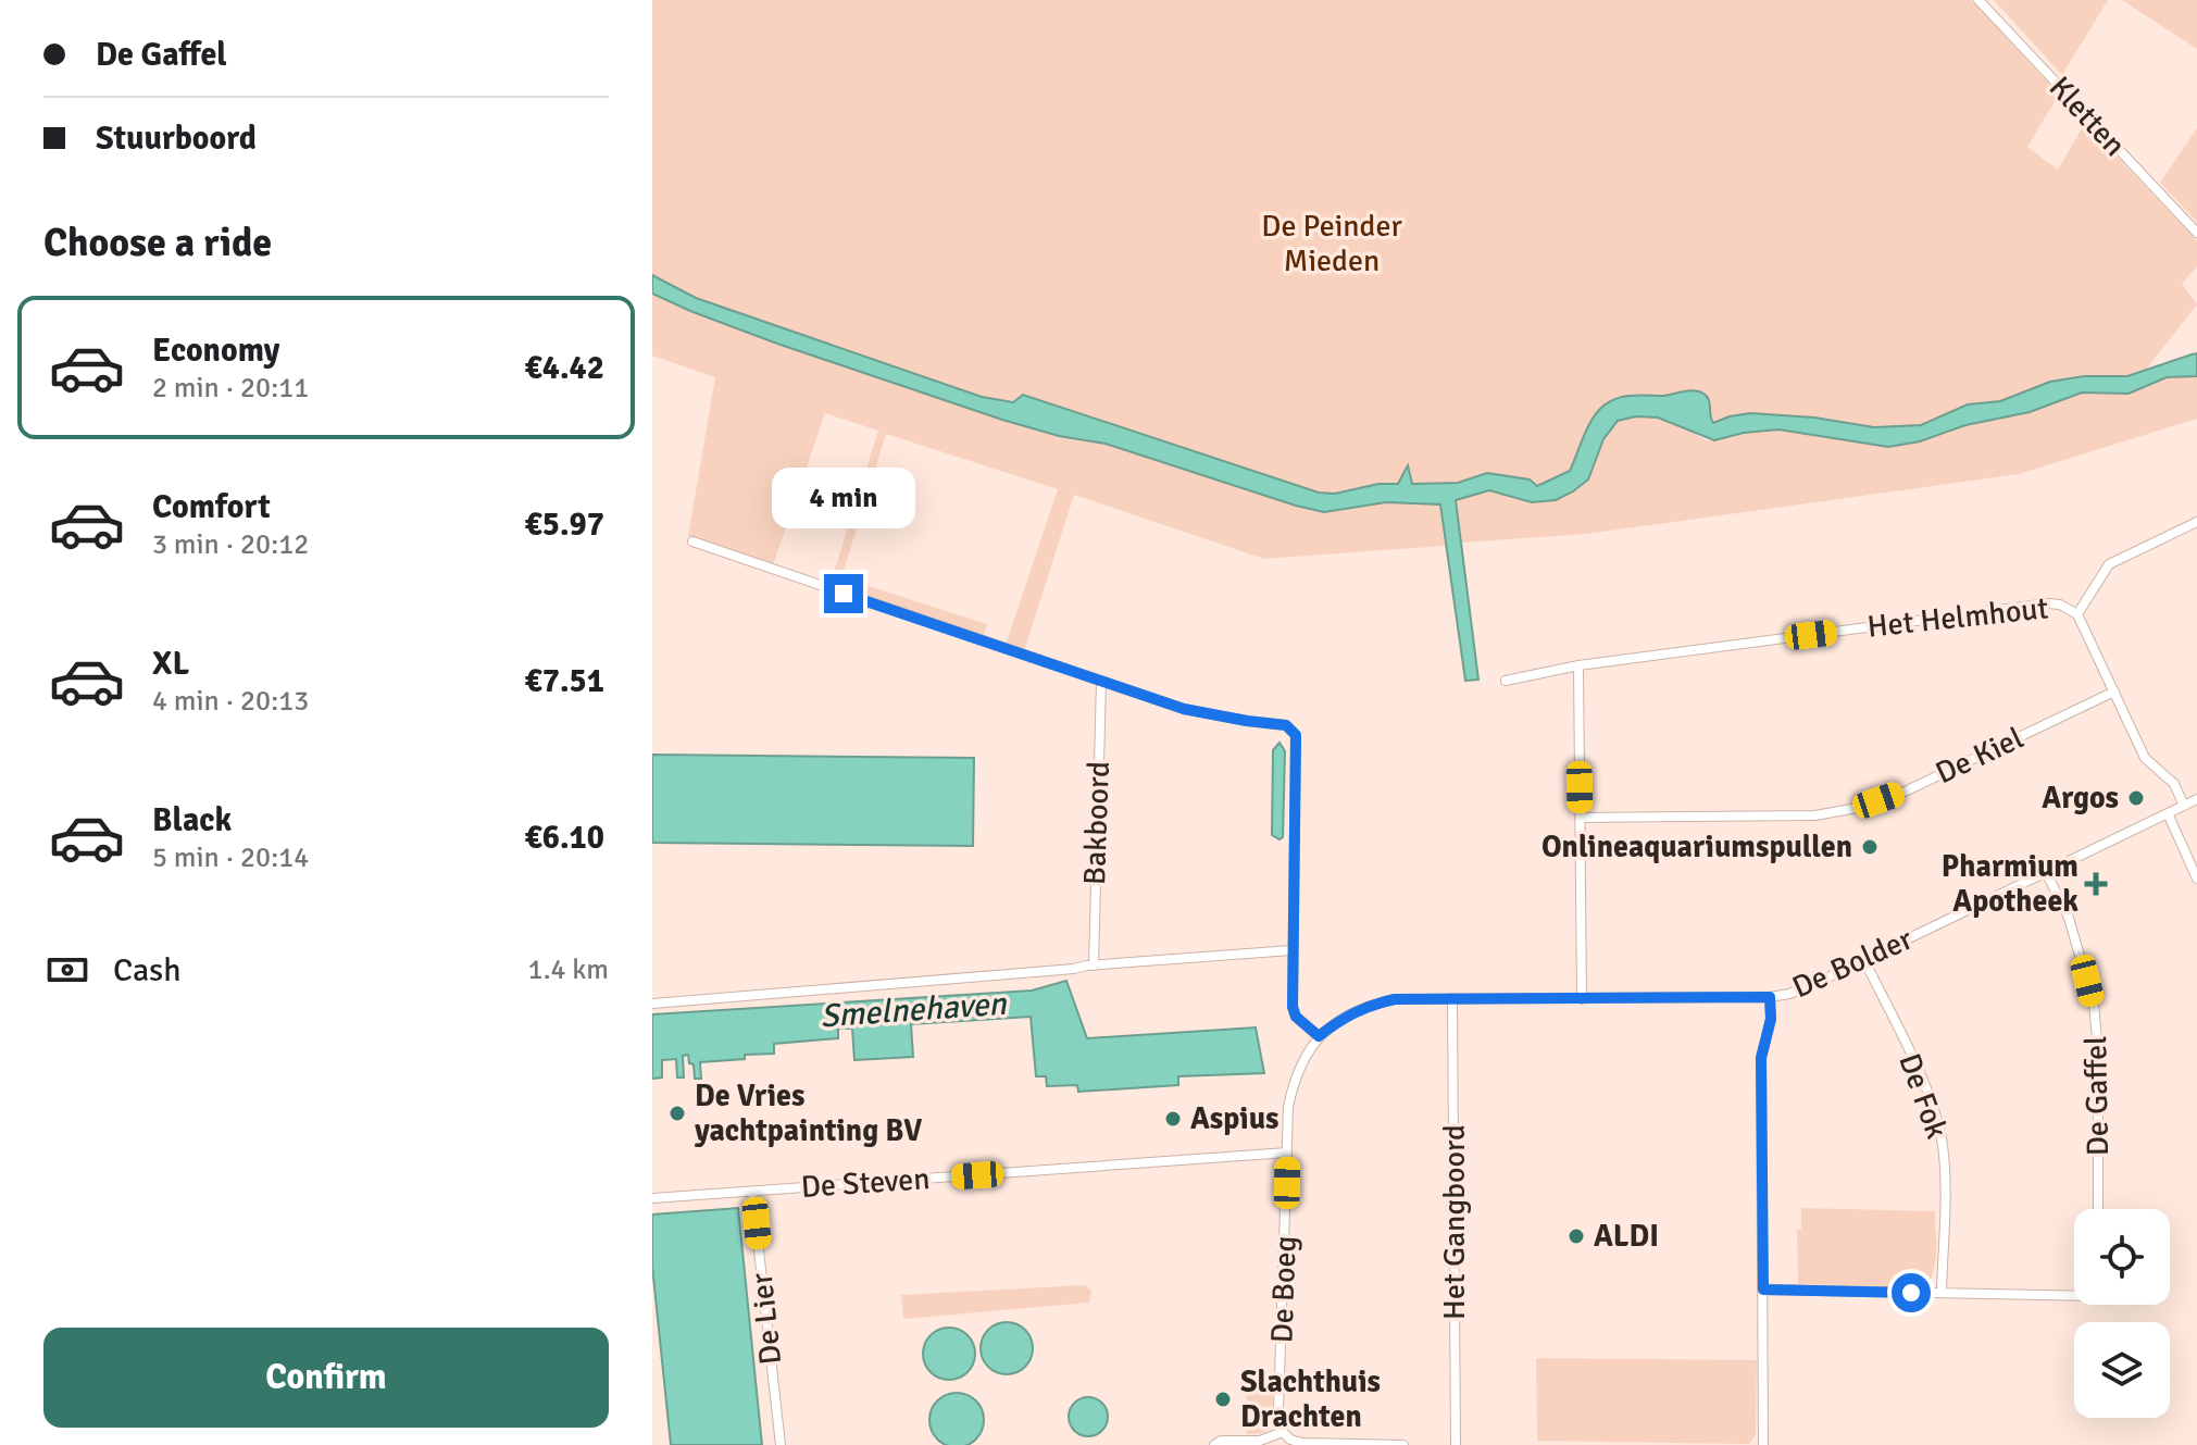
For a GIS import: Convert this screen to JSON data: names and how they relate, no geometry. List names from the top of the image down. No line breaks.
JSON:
{"streets":{"street":["Kletten","Het Helmhout","De Kiel","Bakboord","De Bolder","De Fok","De Gaffel","De Steven","Het Gangboord","De Boeg","De Lier"]},"crossings":[["Het Helmhout","De Kiel"],["Het Helmhout","De Bolder"],["De Bolder","De Fok"],["De Bolder","De Gaffel"],["De Steven","De Boeg"],["De Steven","De Lier"],["Het Gangboord","De Boeg"]],"water":["Smelnehaven"],"parks":["De Peinder Mieden"],"places":{"other":["Argos","Onlineaquariumspullen","De Vries yachtpainting BV","Aspius","ALDI","Slachthuis Drachten"],"health":["Pharmium Apotheek"]},"page":{"banner":["De Gaffel","Stuurboord"],"heading":"Choose a ride","list":[{"name":"Economy","note":"2 min · 20:11","value":"€4.42"},{"name":"Comfort","note":"3 min · 20:12","value":"€5.97"},{"name":"XL","note":"4 min · 20:13","value":"€7.51"},{"name":"Black","note":"5 min · 20:14","value":"€6.10"}],"bubble":"4 min","pay":["Cash","1.4 km"],"buttons":"Confirm"}}
